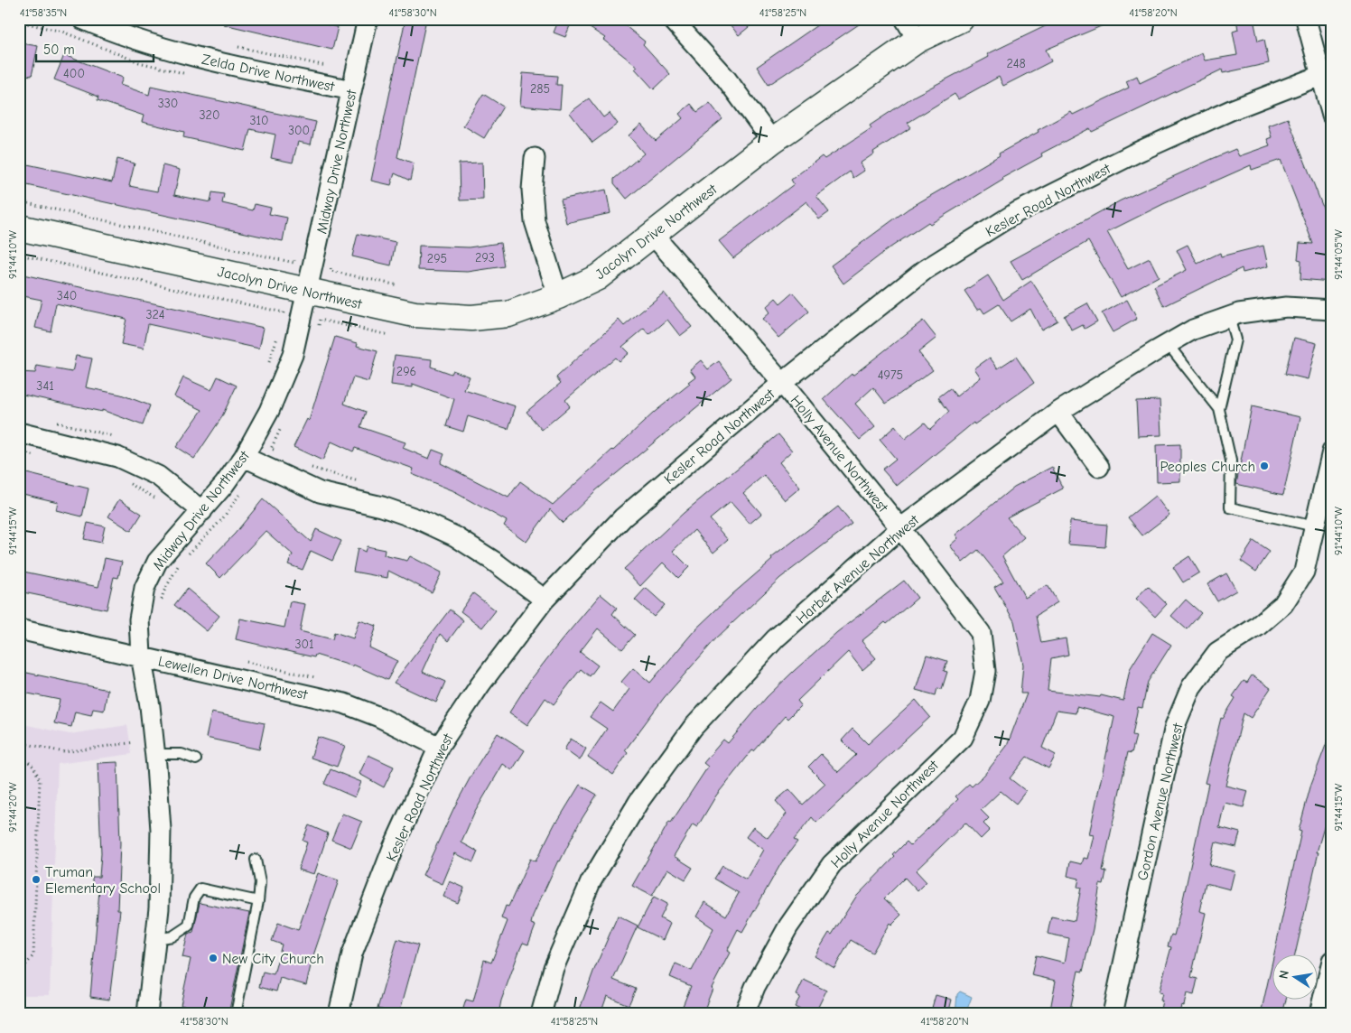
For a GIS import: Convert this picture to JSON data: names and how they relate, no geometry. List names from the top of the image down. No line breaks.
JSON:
{"streets":{"street":["Zelda Drive Northwest","Midway Drive Northwest","Kesler Road Northwest","Jacolyn Drive Northwest","Holly Avenue Northwest","Harbet Avenue Northwest","Lewellen Drive Northwest","Gordon Avenue Northwest"]},"crossings":[["Zelda Drive Northwest","Midway Drive Northwest"],["Midway Drive Northwest","Jacolyn Drive Northwest"],["Midway Drive Northwest","Lewellen Drive Northwest"],["Kesler Road Northwest","Holly Avenue Northwest"],["Kesler Road Northwest","Lewellen Drive Northwest"],["Jacolyn Drive Northwest","Holly Avenue Northwest"],["Holly Avenue Northwest","Harbet Avenue Northwest"]],"places":["Peoples Church","Truman Elementary School","New City Church"],"house_numbers":["248","400","285","330","320","310","300","293","295","340","324","296","4975","341","301"],"scale_bar":"50 m","north":"left","coordinates":["41°58'35\"N","41°58'30\"N","41°58'25\"N","41°58'20\"N","91°44'10\"W","91°44'05\"W","91°44'15\"W","91°44'20\"W"]}
